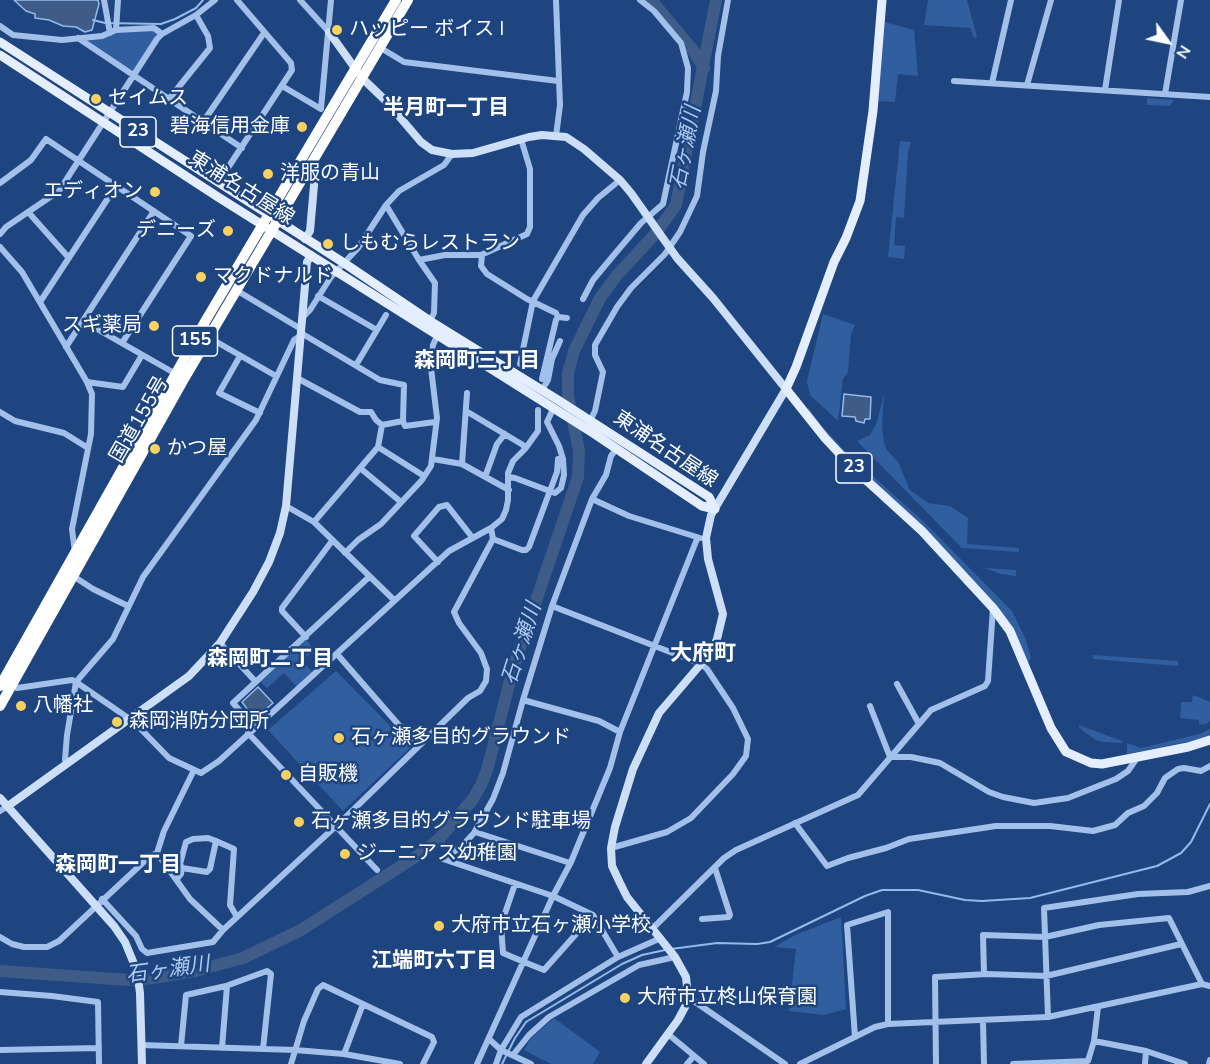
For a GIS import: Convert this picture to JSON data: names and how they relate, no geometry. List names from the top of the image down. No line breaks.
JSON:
{"streets":{"highway":["155","国道155号"],"main road":["23","東浦名古屋線"]},"crossings":[["東浦名古屋線","国道155号"]],"districts":["半月町一丁目","森岡町三丁目","大府町","森岡町二丁目","森岡町一丁目","江端町六丁目"],"water":["石ヶ瀬川"],"places":["ハッピー ボイス I","セイムス","碧海信用金庫","洋服の青山","エディオン","デニーズ","しもむらレストラン","マクドナルド","スギ薬局","かつ屋","八幡社","森岡消防分団所","石ヶ瀬多目的グラウンド","自販機","石ヶ瀬多目的グラウンド駐車場","ジーニアス幼稚園","大府市立石ヶ瀬小学校","大府市立柊山保育園"],"north":"bottom right"}
